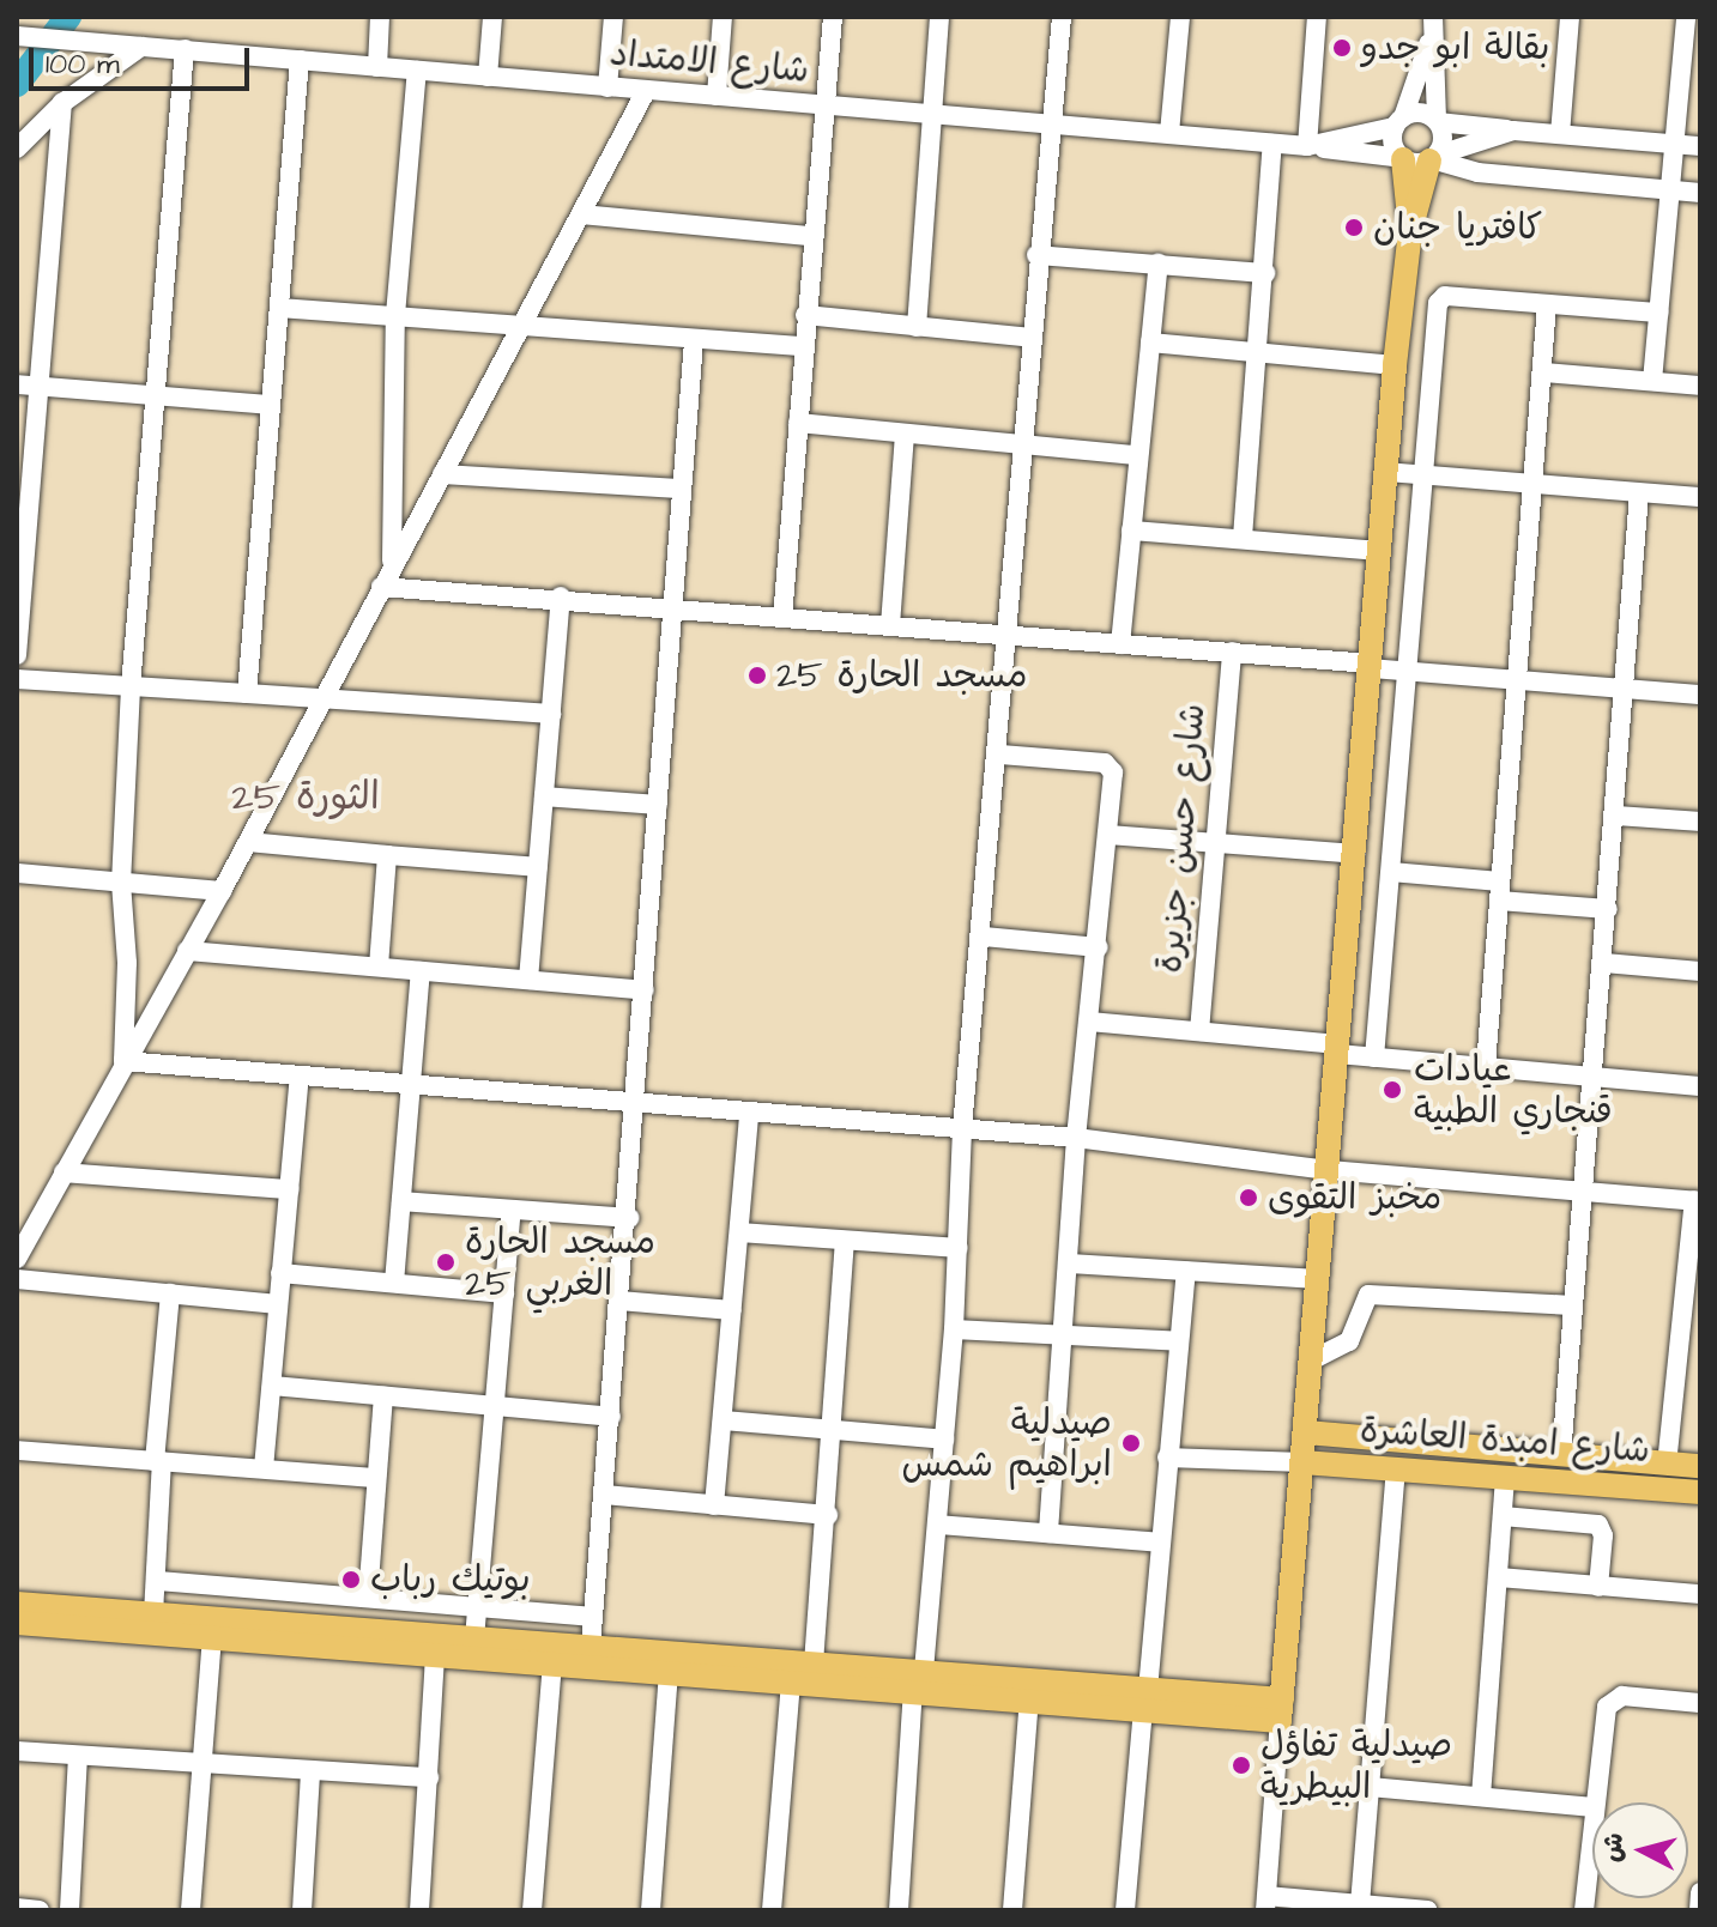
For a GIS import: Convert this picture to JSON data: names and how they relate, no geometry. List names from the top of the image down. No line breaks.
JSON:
{"streets":{"main road":["شارع امبدة العاشرة"],"street":["شارع الامتداد","شارع حسن جزيرة"]},"districts":["الثورة 25"],"places":["بقالة ابو جدو","كافتريا جنان","مسجد الحارة 25","عيادات قنجاري الطبية","مخبز التقوى","مسجد الحارة 25 الغربي","صيدلية ابراهيم شمس","بوتيك رباب","صيدلية تفاؤل البيطرية"],"scale_bar":"100 m","north":"left"}
